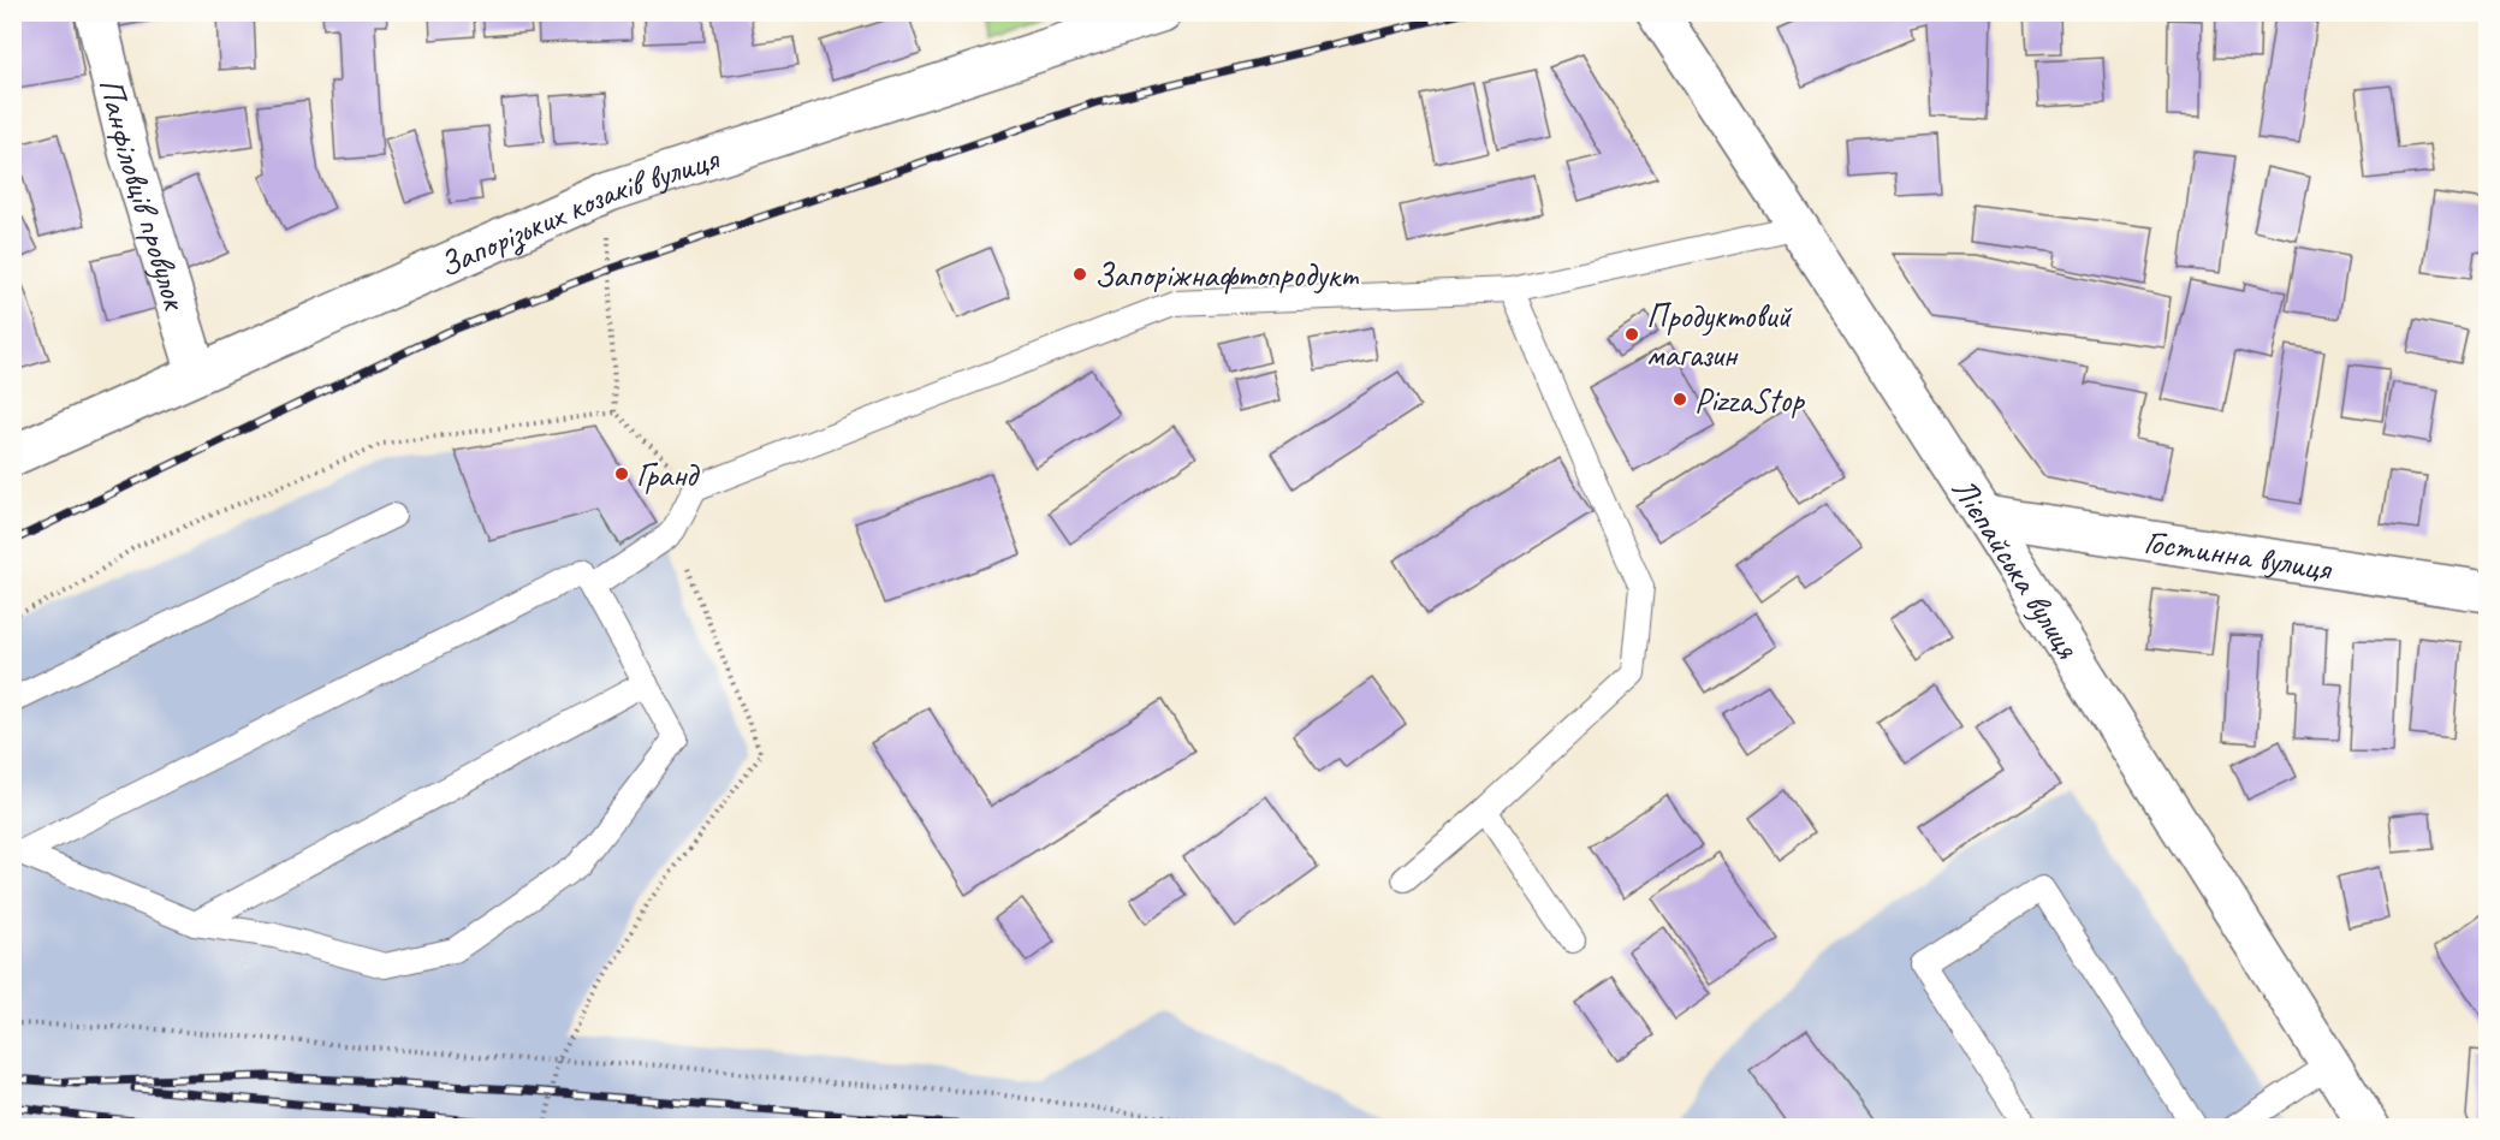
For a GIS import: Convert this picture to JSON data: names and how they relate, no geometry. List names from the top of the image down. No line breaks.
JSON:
{"streets":{"main road":["Панфіловців провулок","Запорізьких козаків вулиця","Гостинна вулиця","Лієпайська вулиця"]},"crossings":[["Панфіловців провулок","Запорізьких козаків вулиця"],["Гостинна вулиця","Лієпайська вулиця"]],"places":["Запоріжнафтопродукт","Продуктовий магазин","PizzaStop","Гранд"]}
